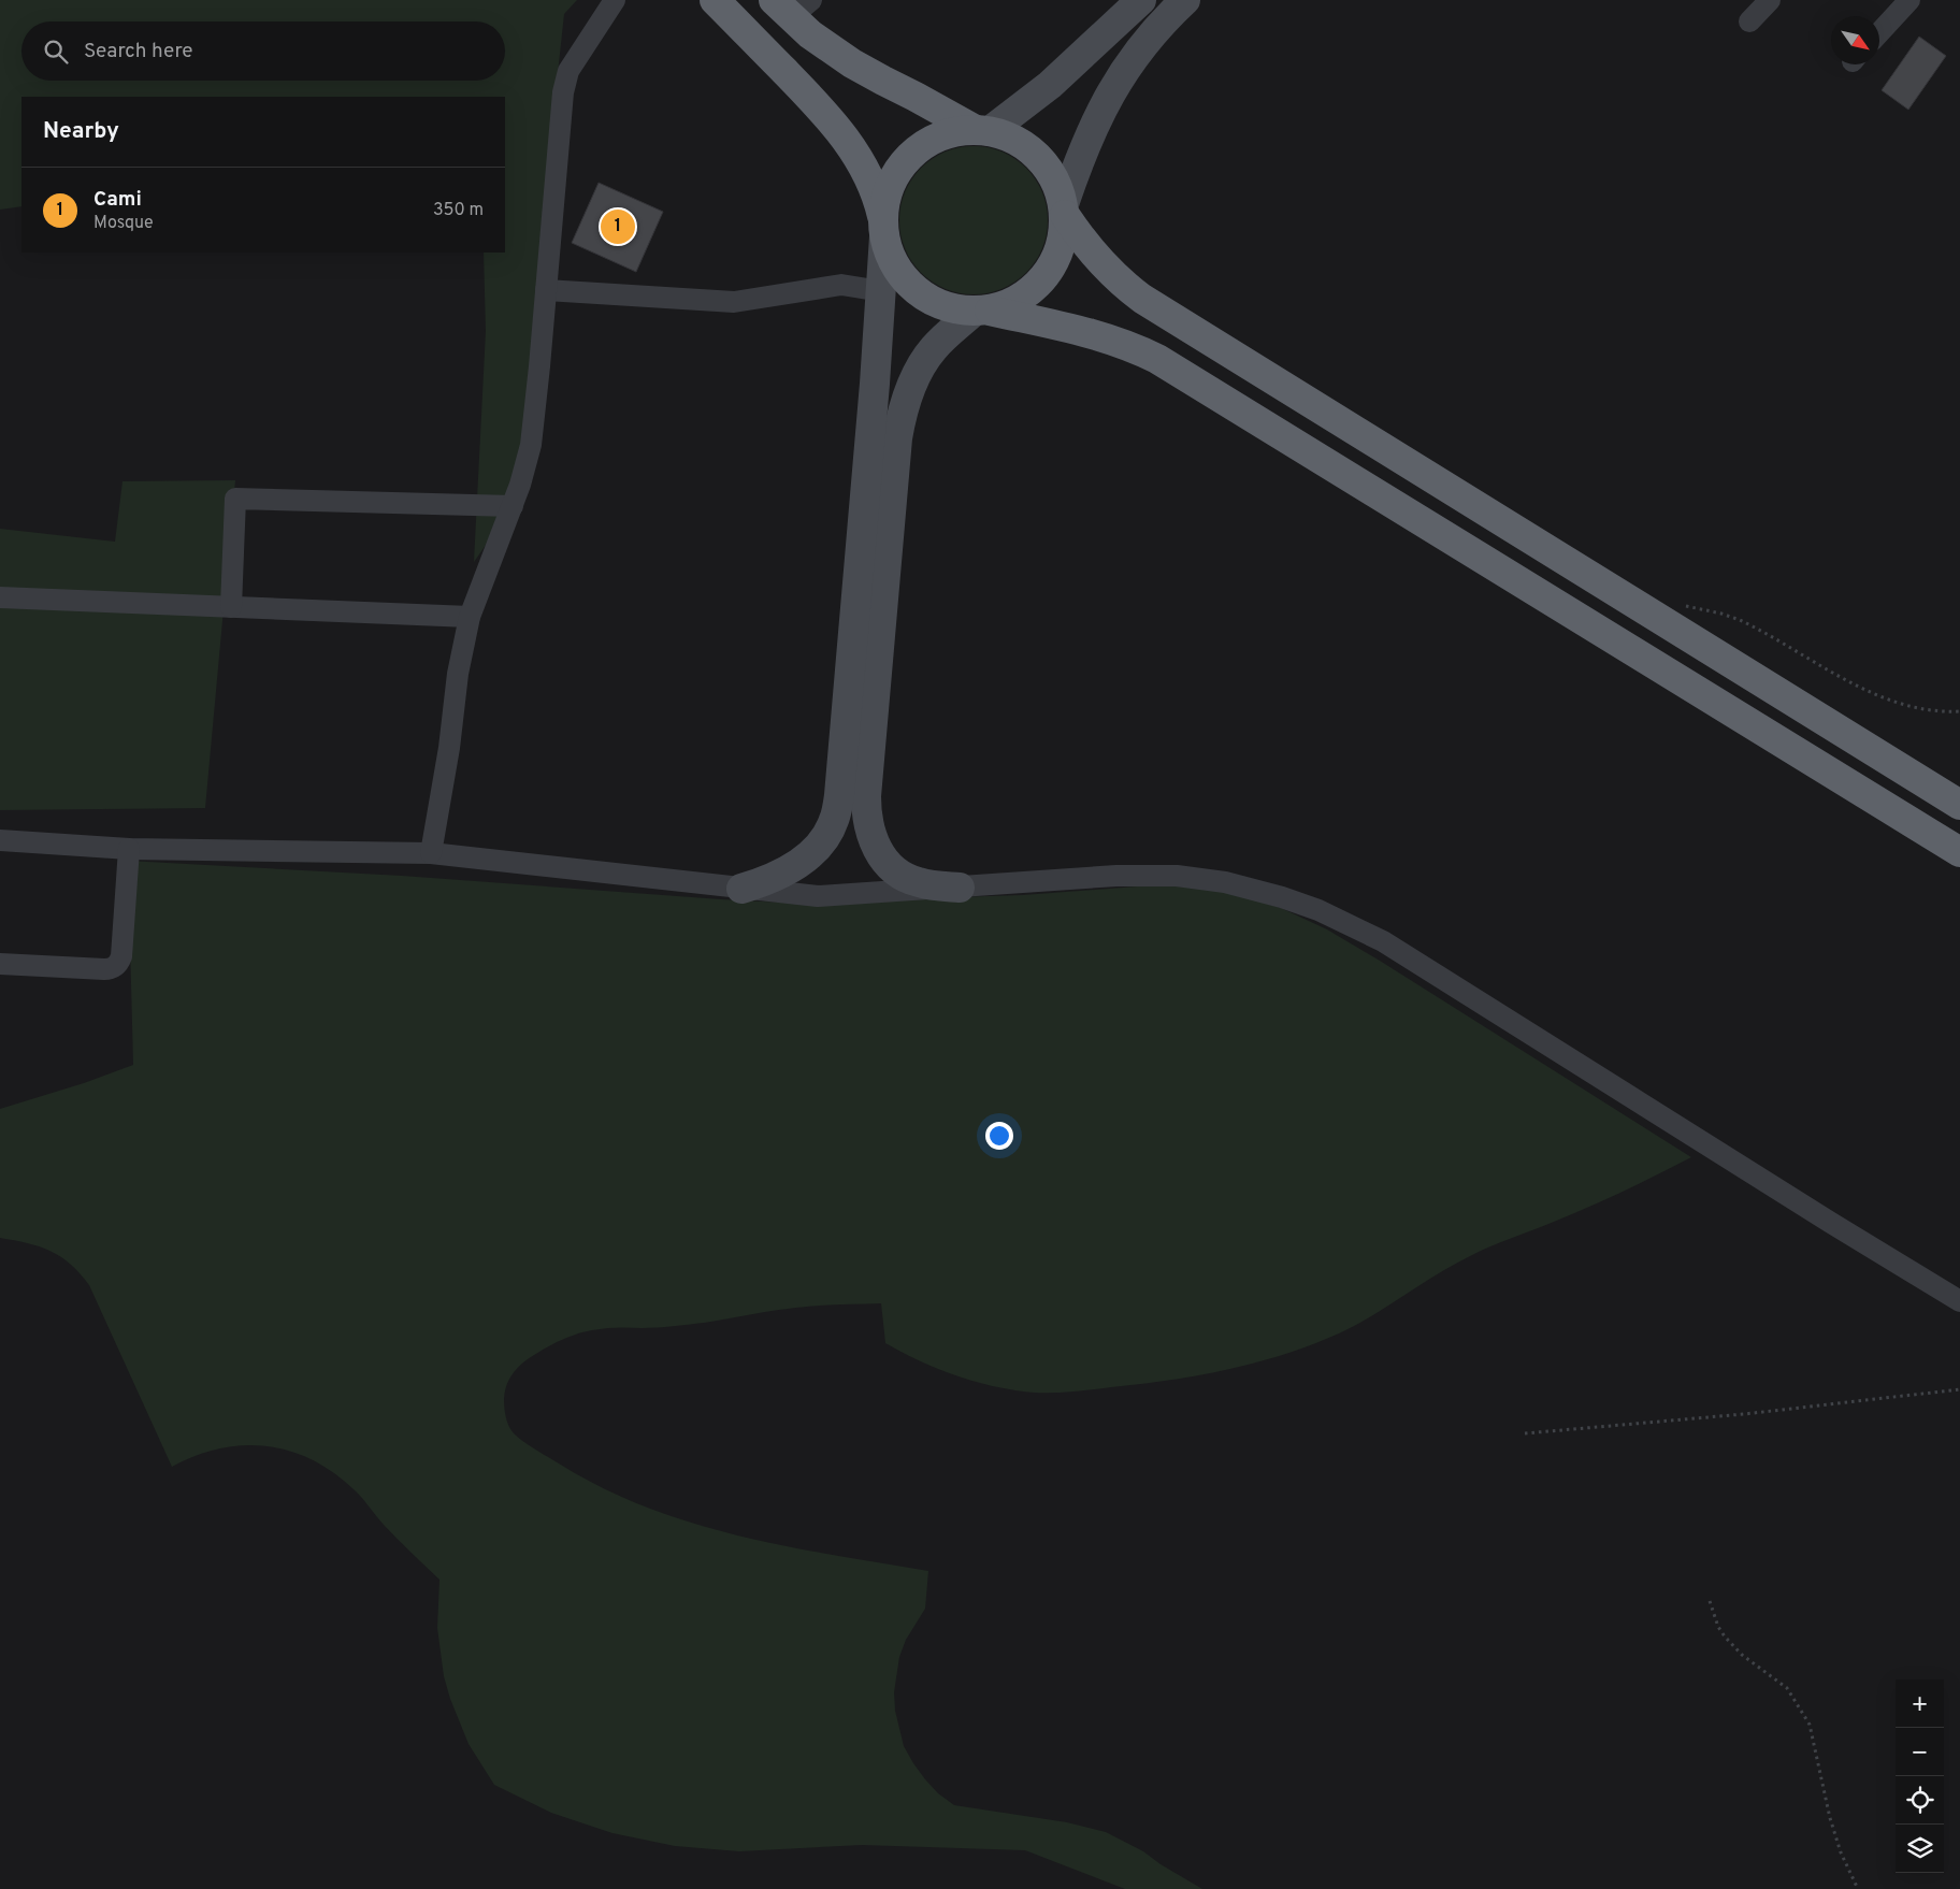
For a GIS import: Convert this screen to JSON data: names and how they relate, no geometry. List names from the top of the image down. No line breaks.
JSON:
{"north":"bottom right","page":{"search":"Search here","heading":"Nearby","list":[{"mark":"1","name":"Cami","note":"Mosque","value":"350 m"}],"pins":"1","map_buttons":["+","−"]}}
